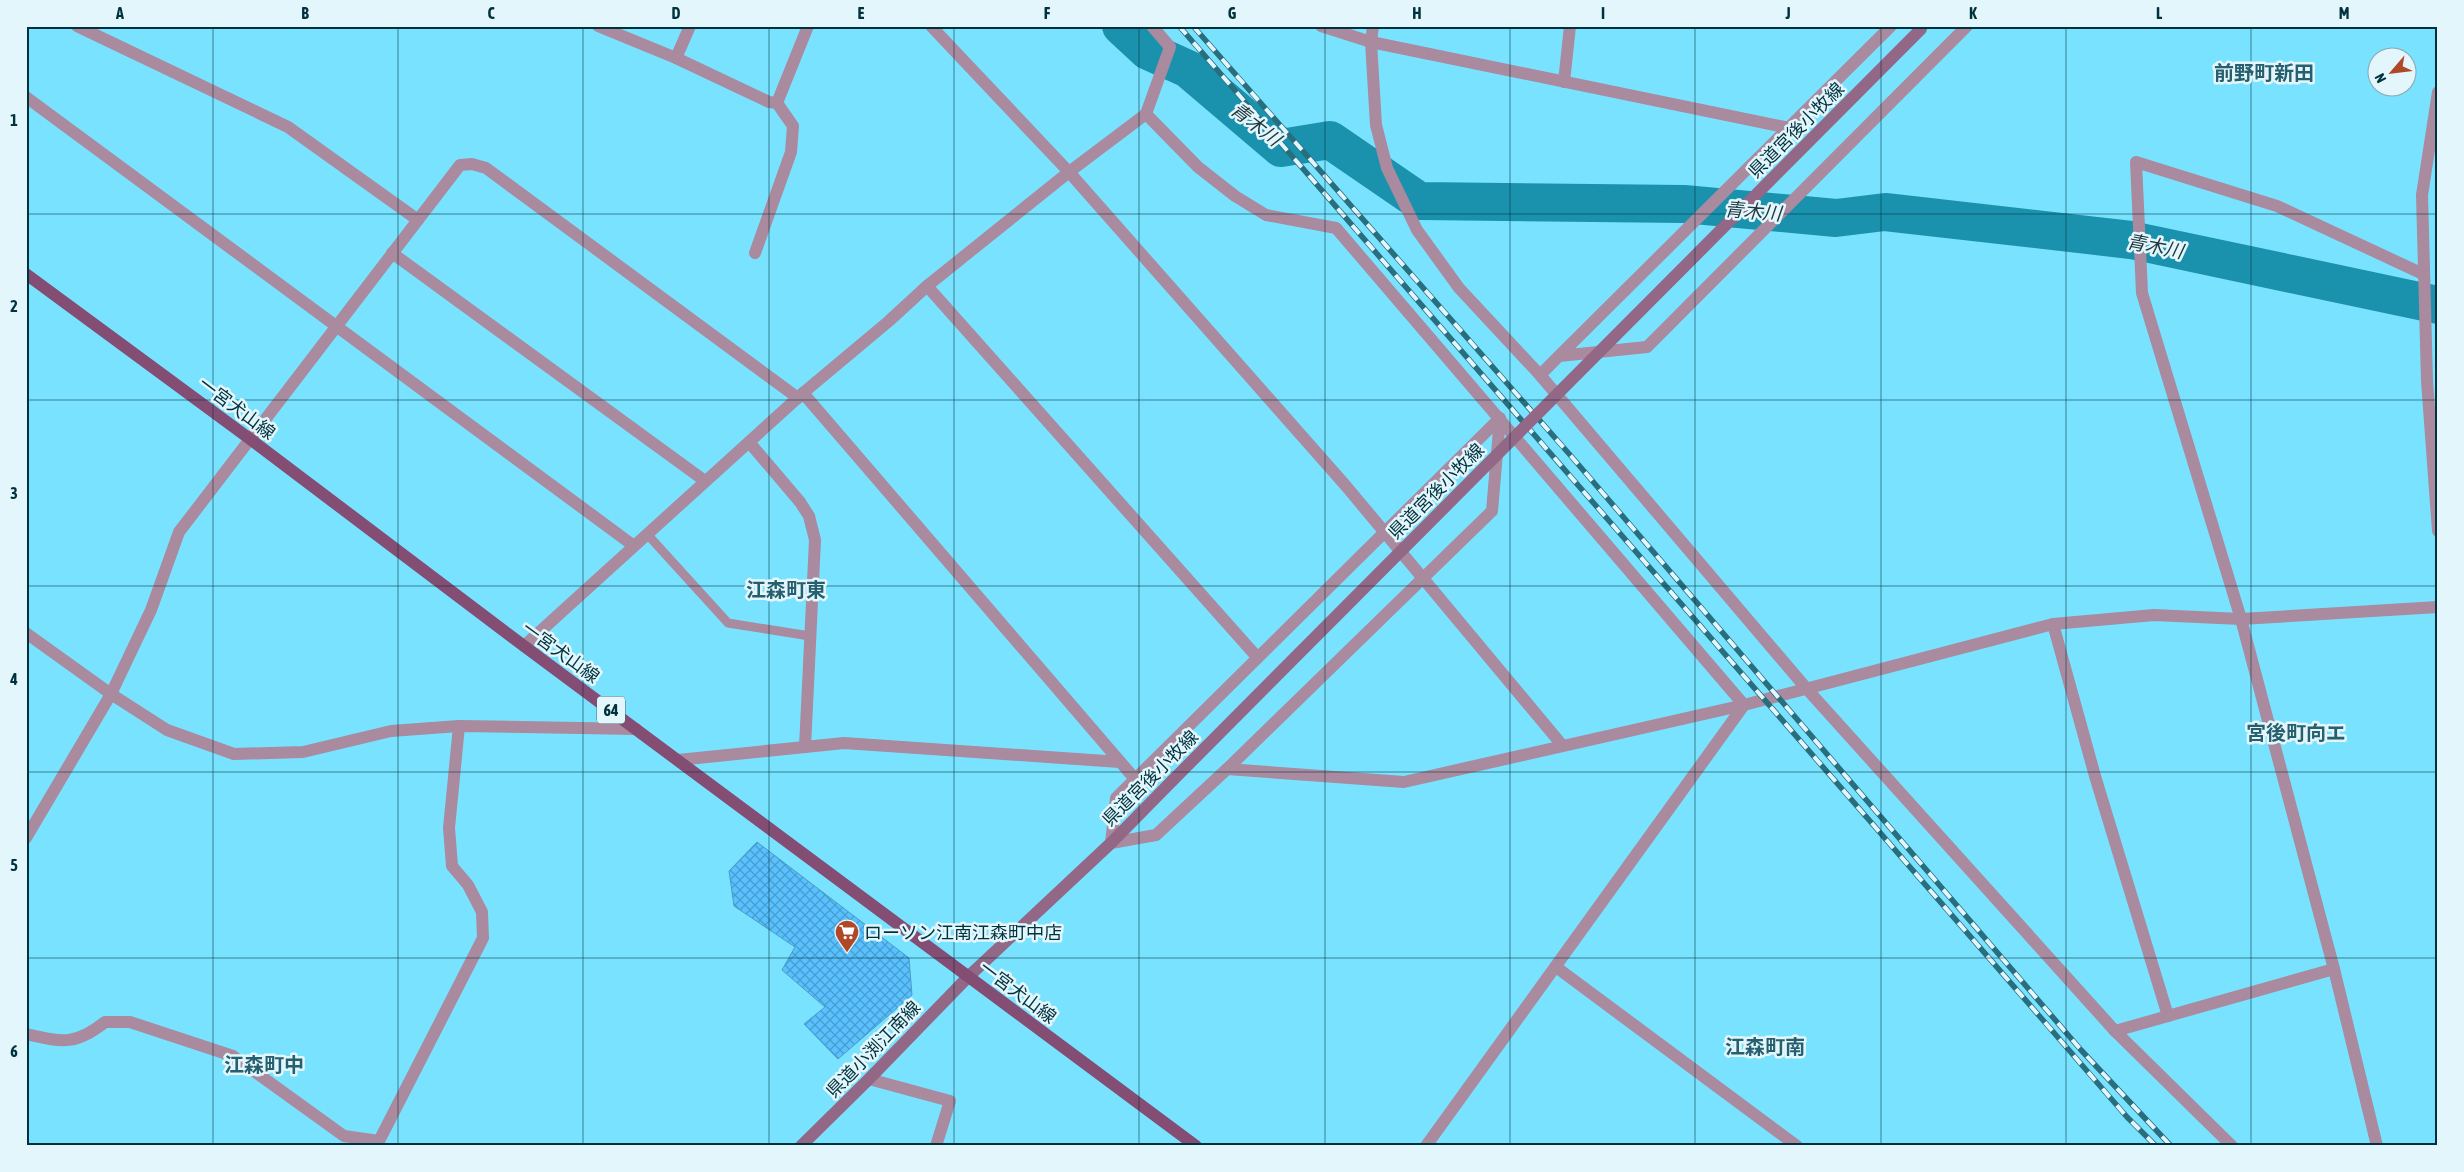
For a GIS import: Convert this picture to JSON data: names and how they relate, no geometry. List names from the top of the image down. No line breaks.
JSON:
{"streets":{"main road":["県道宮後小牧線","一宮犬山線","64","県道小渕江南線"]},"crossings":[["県道宮後小牧線","一宮犬山線"],["県道宮後小牧線","県道小渕江南線"],["一宮犬山線","県道小渕江南線"]],"districts":["前野町新田","江森町東","宮後町向エ","江森町南","江森町中"],"water":["青木川"],"places":{"supermarket":["ローソン江南江森町中店"]},"north":"bottom left","grid":{"columns":["A","B","C","D","E","F","G","H","I","J","K","L","M"],"rows":["1","2","3","4","5","6"]}}
